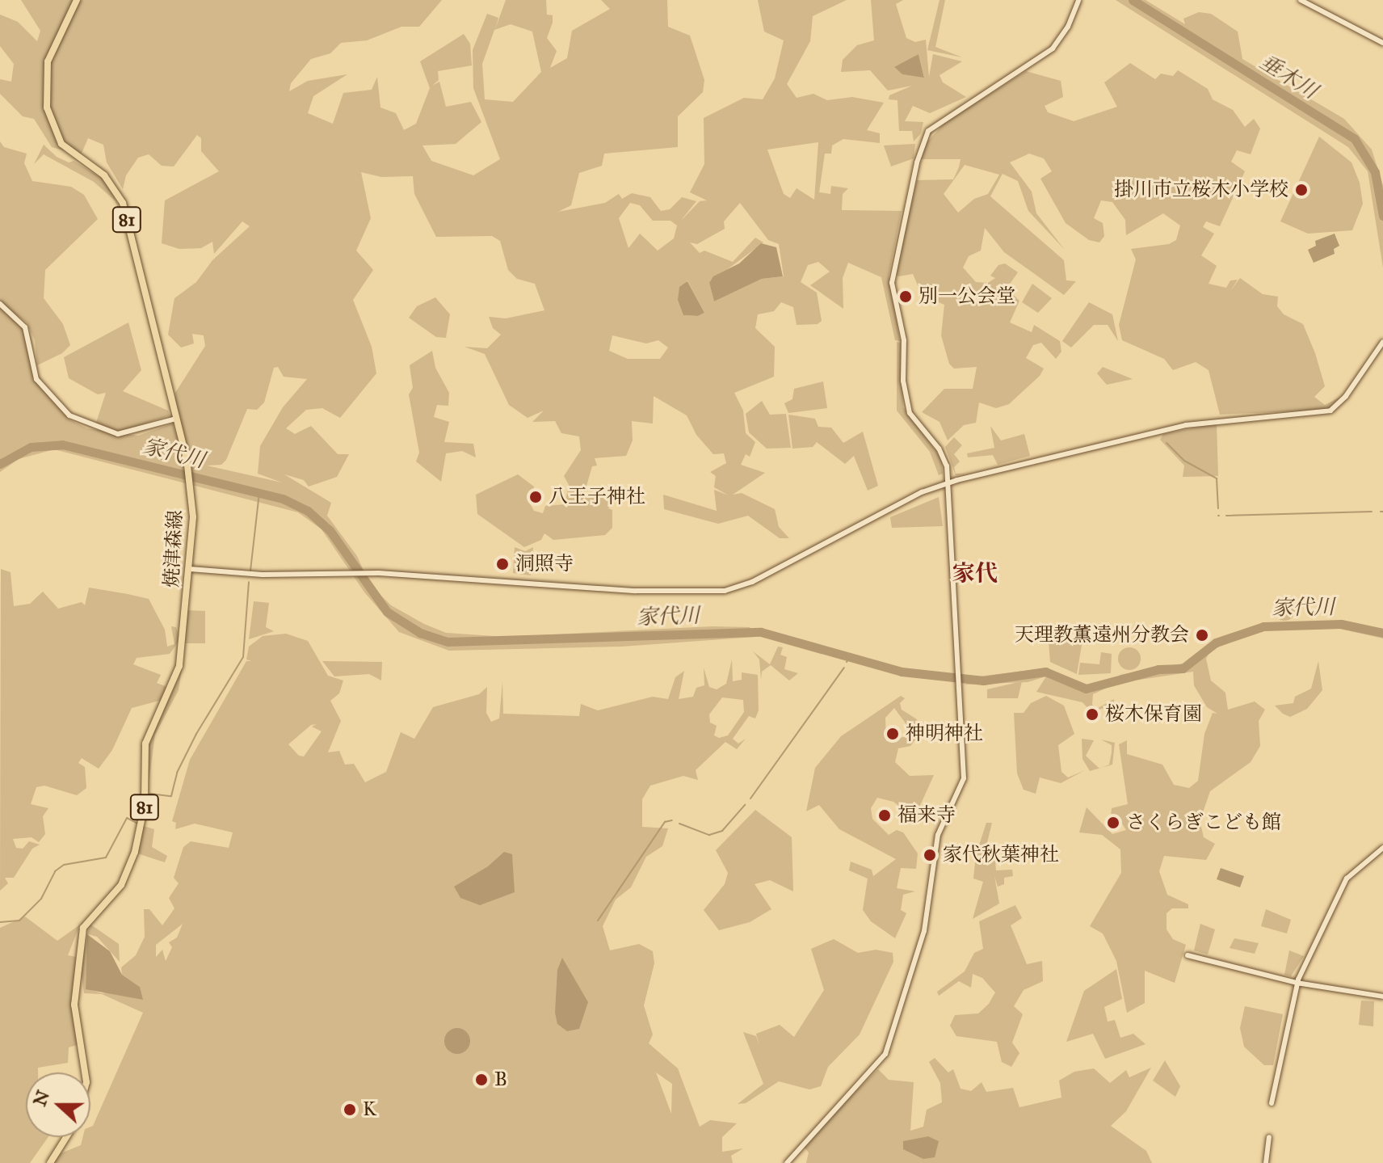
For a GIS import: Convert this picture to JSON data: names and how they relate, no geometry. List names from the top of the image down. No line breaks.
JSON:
{"streets":{"main road":["81","焼津森線"]},"districts":["家代"],"water":["垂木川","家代川"],"places":["掛川市立桜木小学校","別一公会堂","八王子神社","洞照寺","天理教薫遠州分教会","桜木保育園","神明神社","福来寺","さくらぎこども館","家代秋葉神社","B","K"],"north":"left"}
